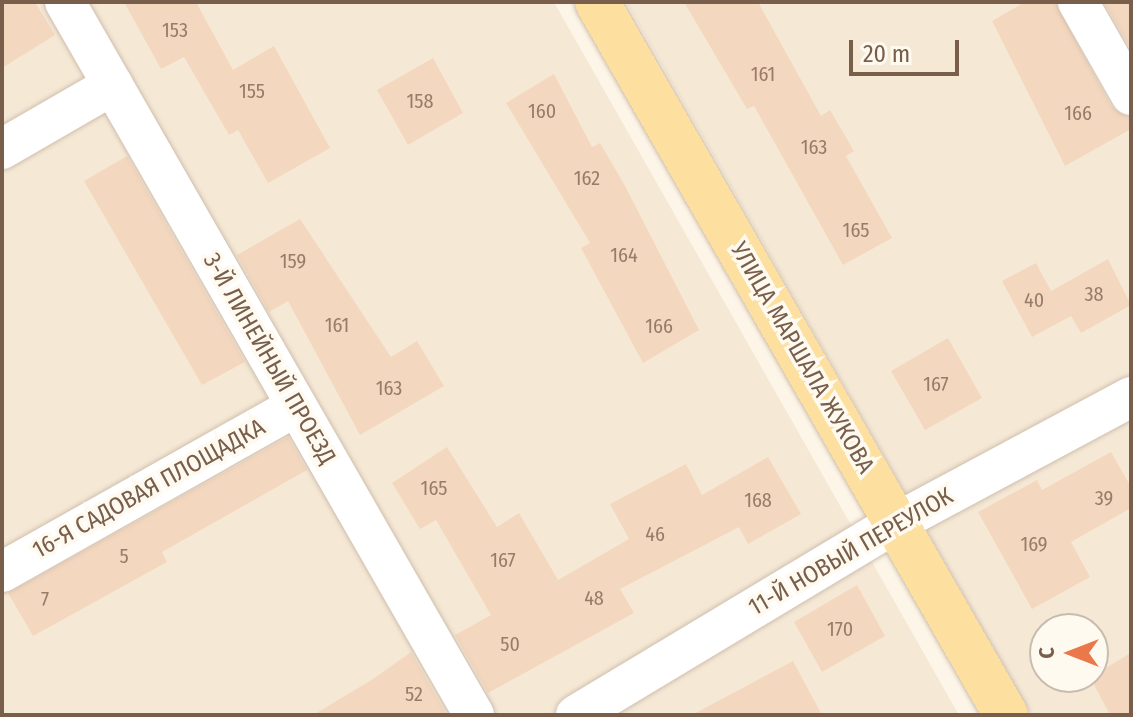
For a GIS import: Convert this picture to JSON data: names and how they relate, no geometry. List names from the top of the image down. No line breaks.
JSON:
{"streets":{"main road":["УЛИЦА МАРШАЛА ЖУКОВА"],"street":["3-Й ЛИНЕЙНЫЙ ПРОЕЗД","16-Я САДОВАЯ ПЛОЩАДКА","11-Й НОВЫЙ ПЕРЕУЛОК"]},"crossings":[["УЛИЦА МАРШАЛА ЖУКОВА","11-Й НОВЫЙ ПЕРЕУЛОК"],["3-Й ЛИНЕЙНЫЙ ПРОЕЗД","16-Я САДОВАЯ ПЛОЩАДКА"]],"house_numbers":["153","161","155","158","160","166","163","162","165","164","159","38","40","161","166","167","163","165","39","168","46","169","5","167","48","7","170","50","52"],"scale_bar":"20 m","north":"left"}
